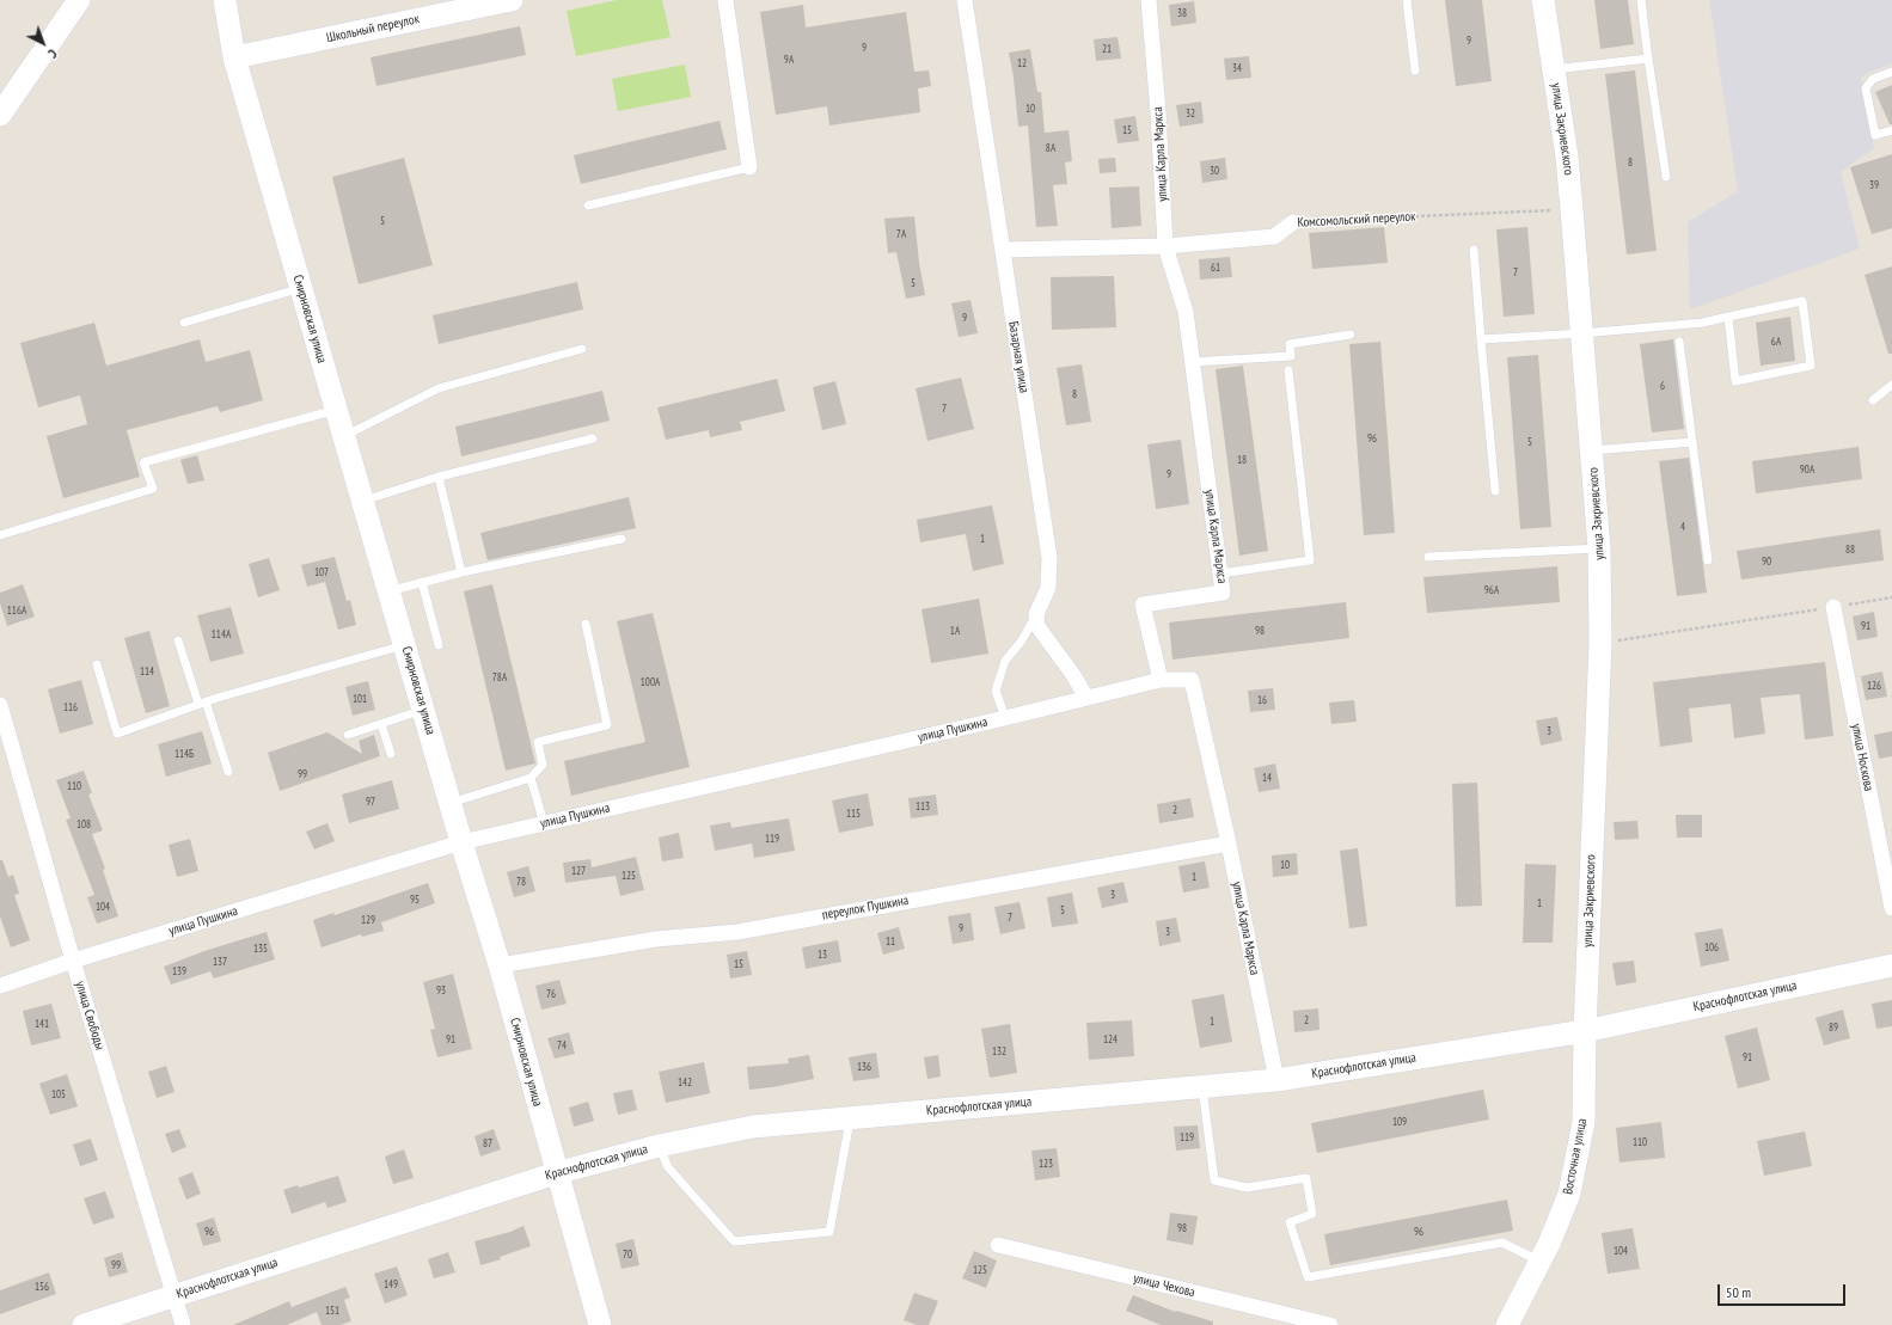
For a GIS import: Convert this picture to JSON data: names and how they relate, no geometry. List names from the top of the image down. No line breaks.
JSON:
{"streets":{"street":["Школьный переулок","улица Закриевского","улица Карла Маркса","Комсомольский переулок","Смирновская улица","Базарная улица","улица Пушкина","улица Носкова","переулок Пушкина","Краснофлотская улица","улица Свободы","Восточная улица","улица Чехова"]},"crossings":[["Школьный переулок","Смирновская улица"],["улица Закриевского","Комсомольский переулок"],["улица Закриевского","Краснофлотская улица"],["улица Закриевского","Восточная улица"],["улица Карла Маркса","Комсомольский переулок"],["улица Карла Маркса","улица Пушкина"],["улица Карла Маркса","переулок Пушкина"],["улица Карла Маркса","Краснофлотская улица"],["Комсомольский переулок","Базарная улица"],["Смирновская улица","улица Пушкина"],["Смирновская улица","переулок Пушкина"],["Смирновская улица","Краснофлотская улица"],["улица Пушкина","улица Свободы"],["Краснофлотская улица","улица Свободы"],["Краснофлотская улица","Восточная улица"]],"house_numbers":["38","9","9","21","9А","12","34","10","32","15","8А","8","30","39","5","7А","61","7","5","9","6А","6","8","7","96","5","18","90А","9","4","1","88","90","107","96А","116А","91","1А","98","114А","114","78А","100А","126","101","16","116","3","114Б","99","14","110","97","113","2","115","108","119","10","127","125","1","78","3","95","1","104","5","7","129","9","3","11","106","135","13","137","15","139","93","76","2","1","141","89","91","124","74","132","91","136","142","105","109","119","110","87","123","98","96","96","104","70","99","125","149","156","151"],"scale_bar":"50 m","north":"bottom right"}
